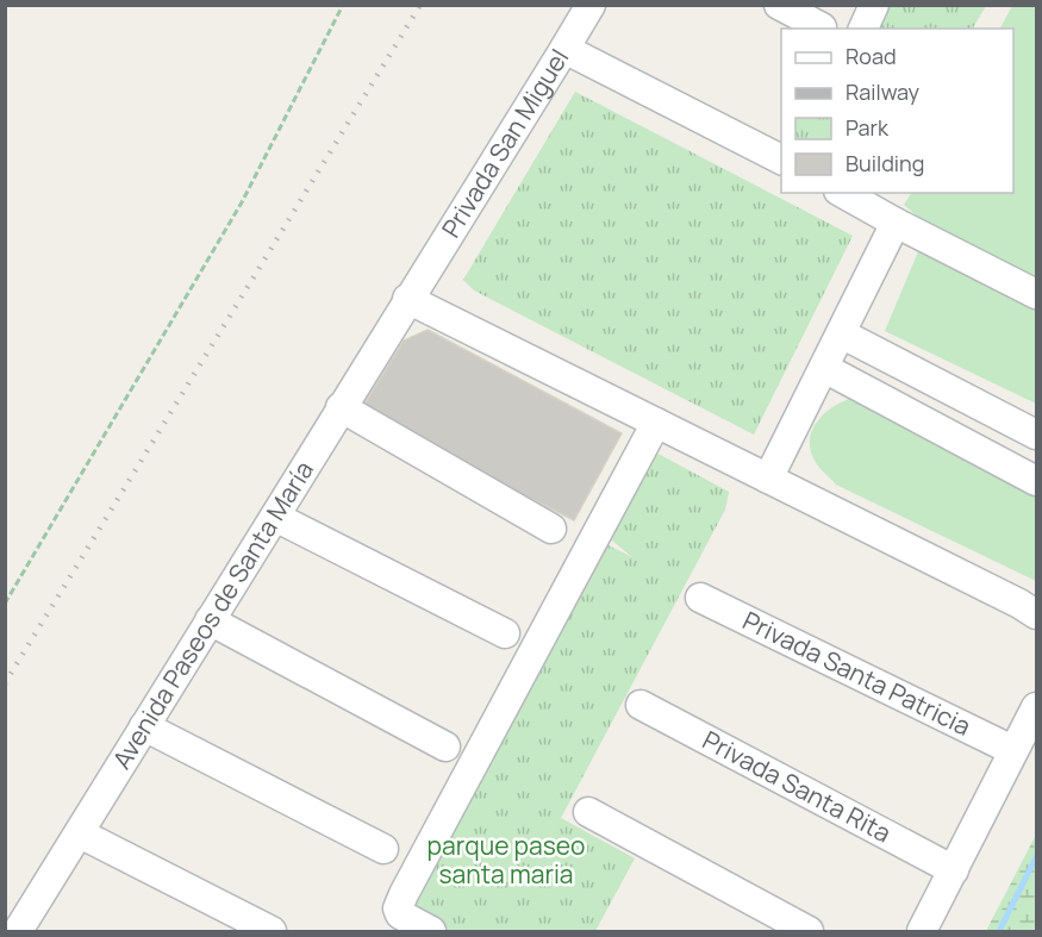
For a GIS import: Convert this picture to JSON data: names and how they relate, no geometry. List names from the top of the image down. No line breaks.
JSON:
{"streets":{"street":["Privada San Miguel","Avenida Paseos de Santa María","Privada Santa Patricia","Privada Santa Rita"]},"crossings":[["Privada San Miguel","Avenida Paseos de Santa María"]],"parks":["parque paseo santa maria"],"legend":["Road","Railway","Park","Building"]}
